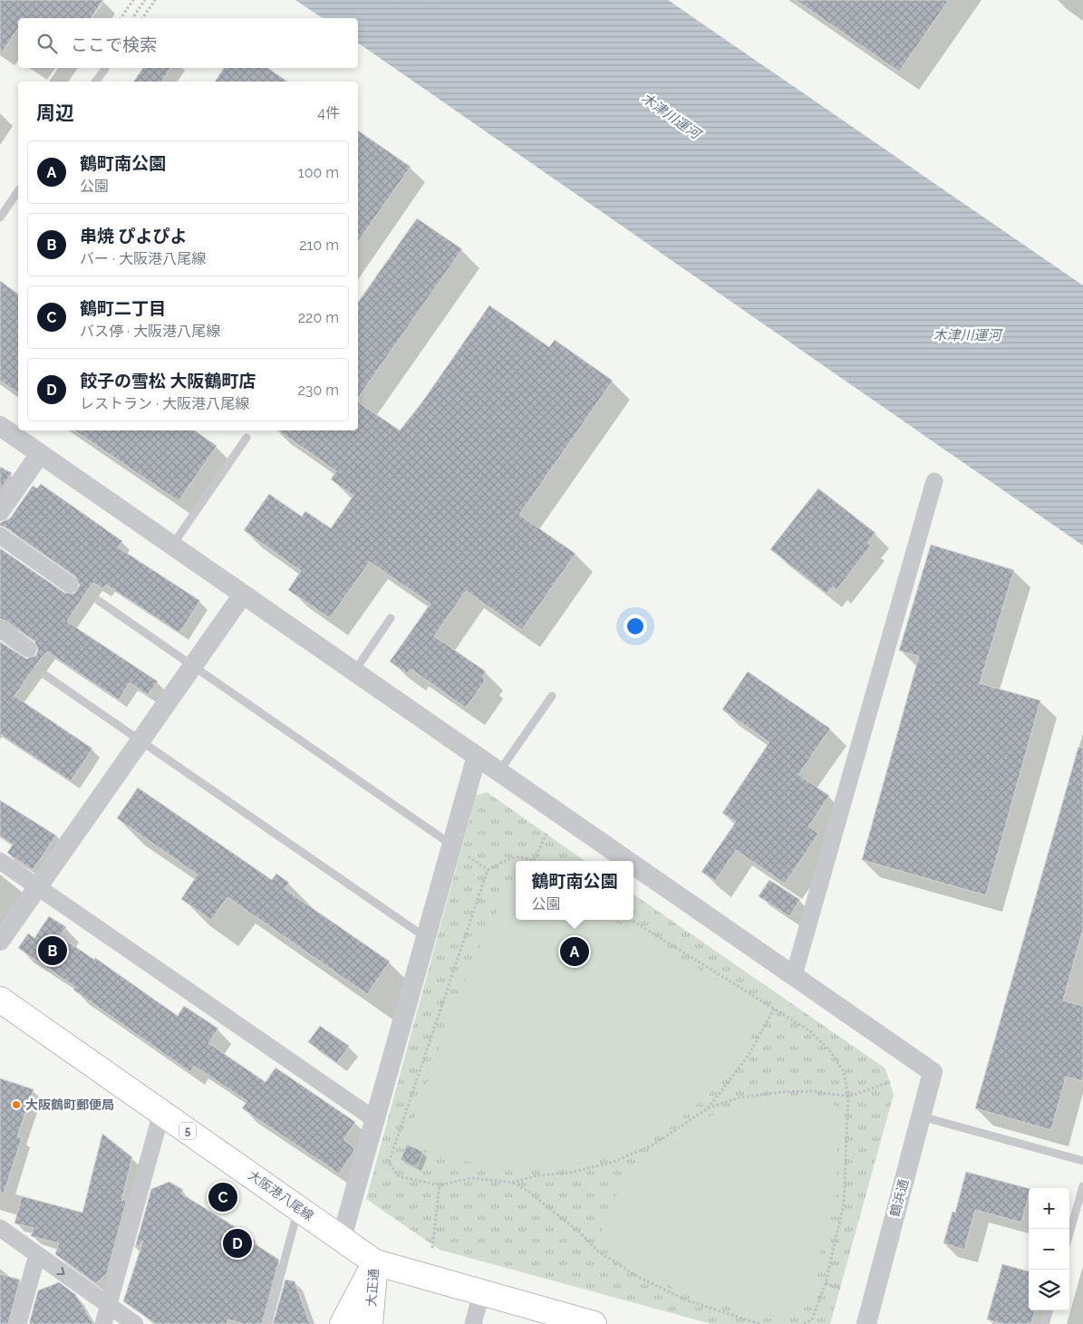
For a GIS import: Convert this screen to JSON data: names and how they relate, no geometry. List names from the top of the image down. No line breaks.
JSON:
{"streets":{"main road":["5","大阪港八尾線","大正通"],"street":["鶴浜通"]},"crossings":[["大阪港八尾線","大正通"]],"water":["木津川運河"],"places":["大阪鶴町郵便局"],"page":{"search":"ここで検索","heading":["周辺","4件"],"list":[{"mark":"A","name":"鶴町南公園","note":"公園","value":"100 m"},{"mark":"B","name":"串焼 ぴよぴよ","note":"バー · 大阪港八尾線","value":"210 m"},{"mark":"C","name":"鶴町二丁目","note":"バス停 · 大阪港八尾線","value":"220 m"},{"mark":"D","name":"餃子の雪松 大阪鶴町店","note":"レストラン · 大阪港八尾線","value":"230 m"}],"popup":["鶴町南公園","公園"],"pins":["B","A","C","D"],"map_buttons":["+","−"]}}
